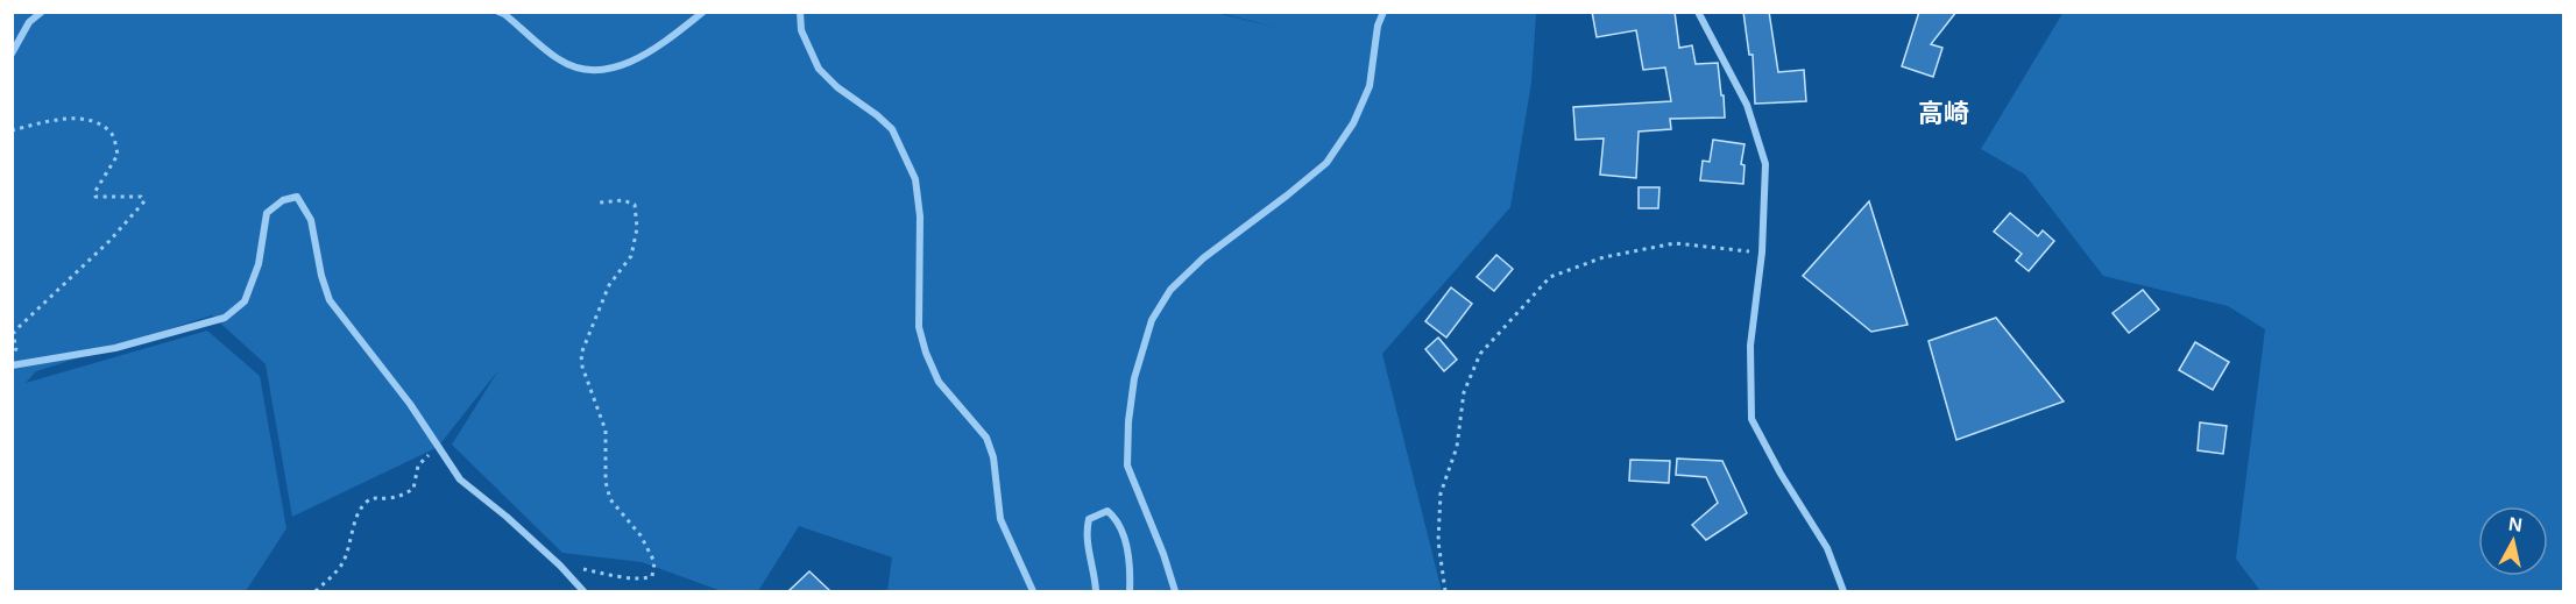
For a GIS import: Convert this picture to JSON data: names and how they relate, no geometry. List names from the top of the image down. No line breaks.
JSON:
{"districts":["高崎"],"north":"top"}
